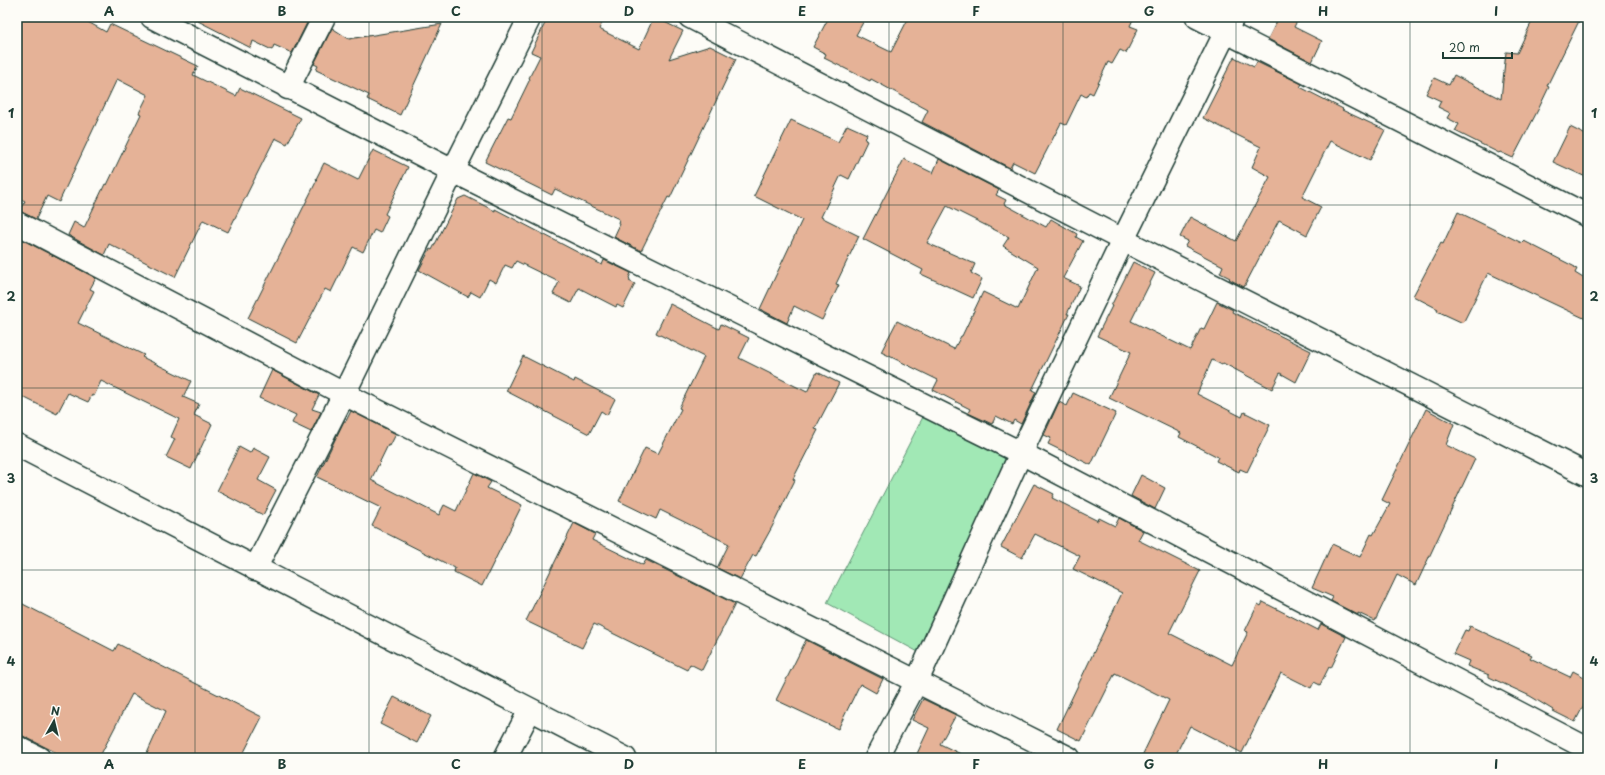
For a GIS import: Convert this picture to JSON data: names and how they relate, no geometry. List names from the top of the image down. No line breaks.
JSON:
{"scale_bar":"20 m","north":"top","grid":{"columns":["A","B","C","D","E","F","G","H","I"],"rows":["1","2","3","4"]}}
